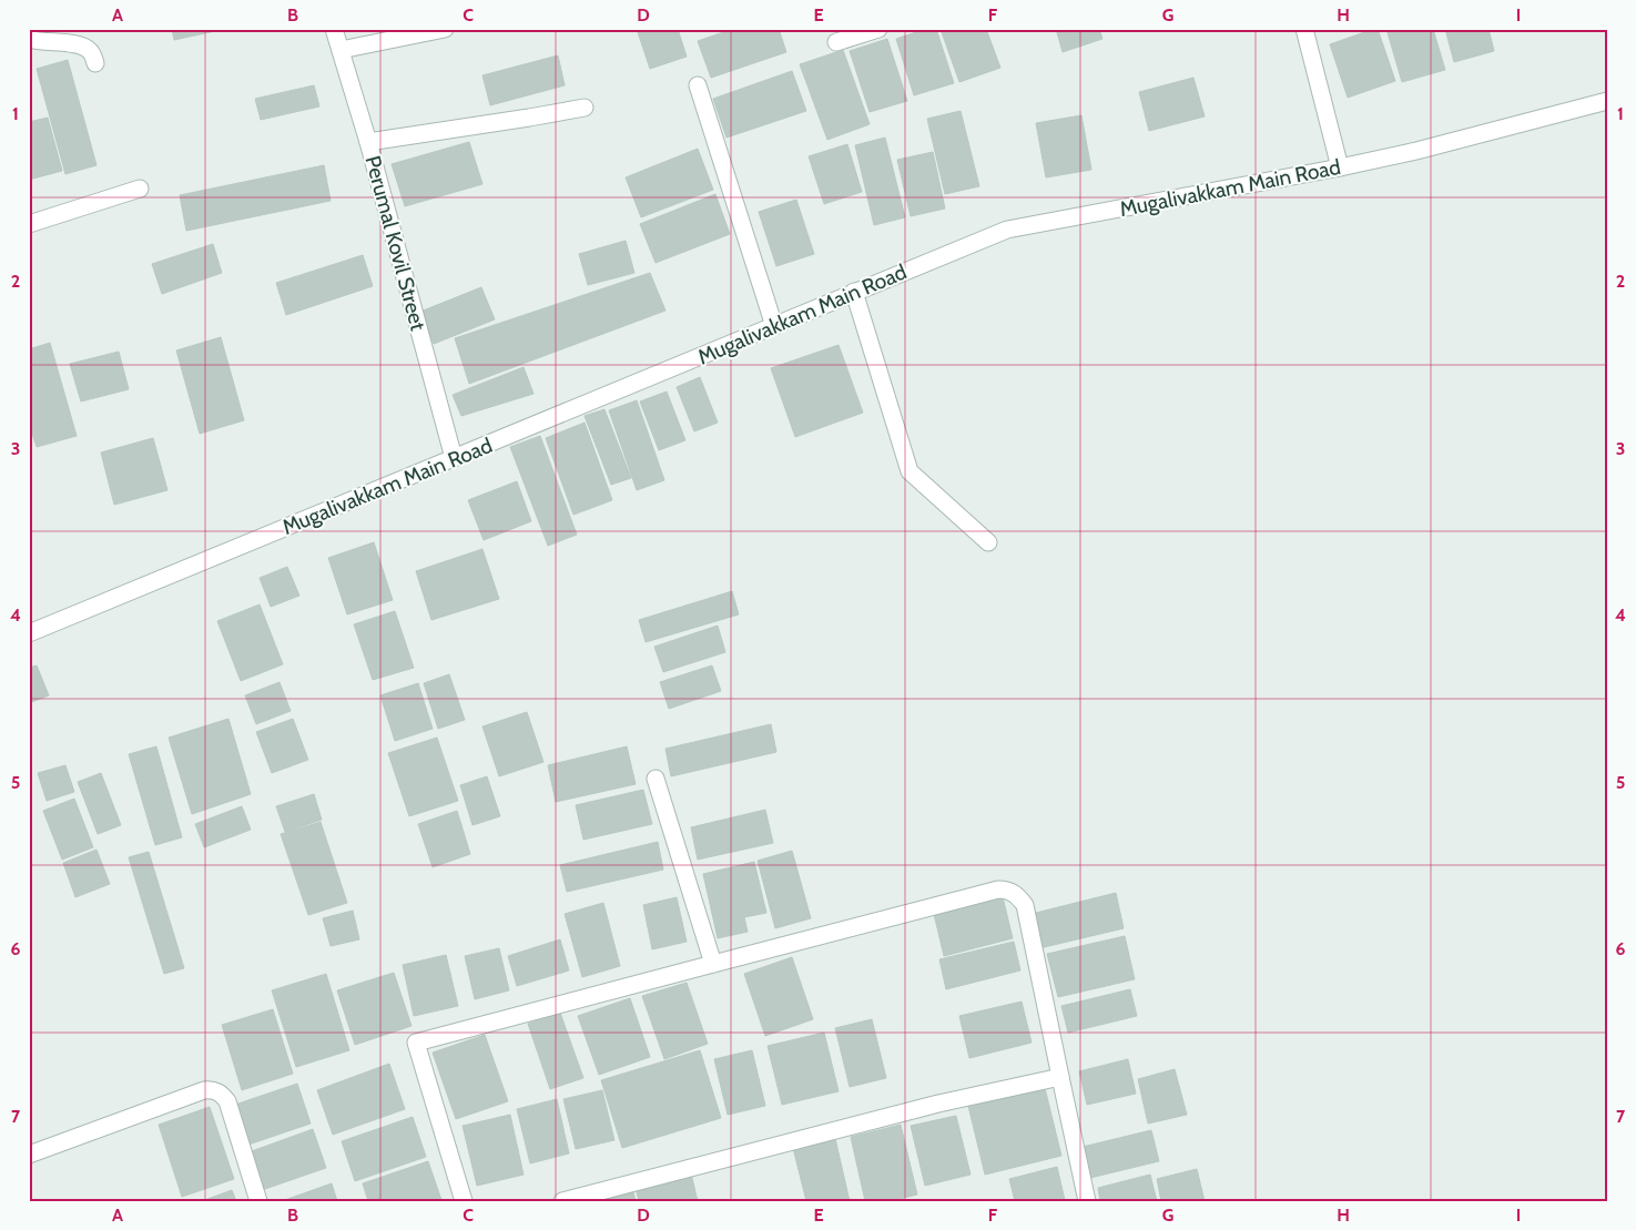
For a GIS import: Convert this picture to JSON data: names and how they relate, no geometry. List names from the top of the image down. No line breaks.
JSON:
{"streets":{"street":["Mugalivakkam Main Road","Perumal Kovil Street"]},"crossings":[["Mugalivakkam Main Road","Perumal Kovil Street"]],"grid":{"columns":["A","B","C","D","E","F","G","H","I"],"rows":["1","2","3","4","5","6","7"]}}
